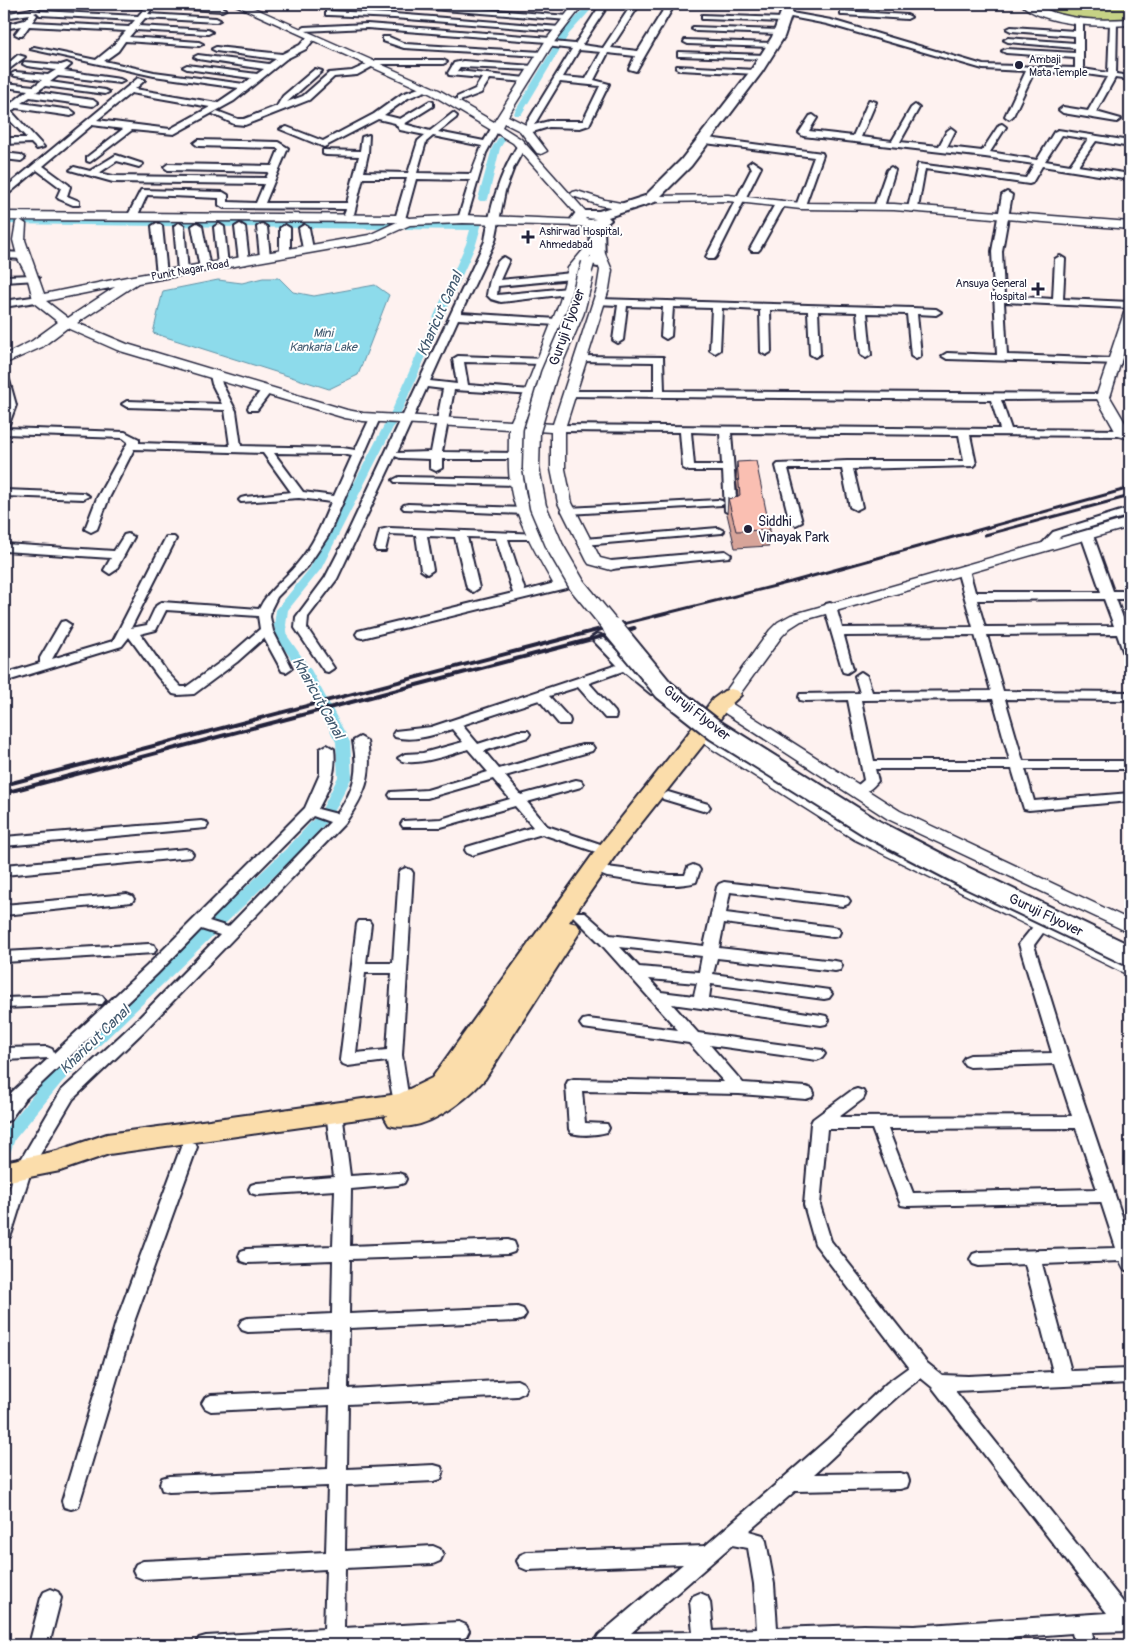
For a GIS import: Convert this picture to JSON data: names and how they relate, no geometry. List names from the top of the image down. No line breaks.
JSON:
{"streets":{"main road":["Guruji Flyover"],"street":["Punit Nagar Road"]},"water":["Kharicut Canal","Mini Kankaria Lake"],"places":{"other":["Ambaji Mata Temple","Siddhi Vinayak Park"],"health":["Ashirwad Hospital, Ahmedabad","Ansuya General Hospital"]}}
